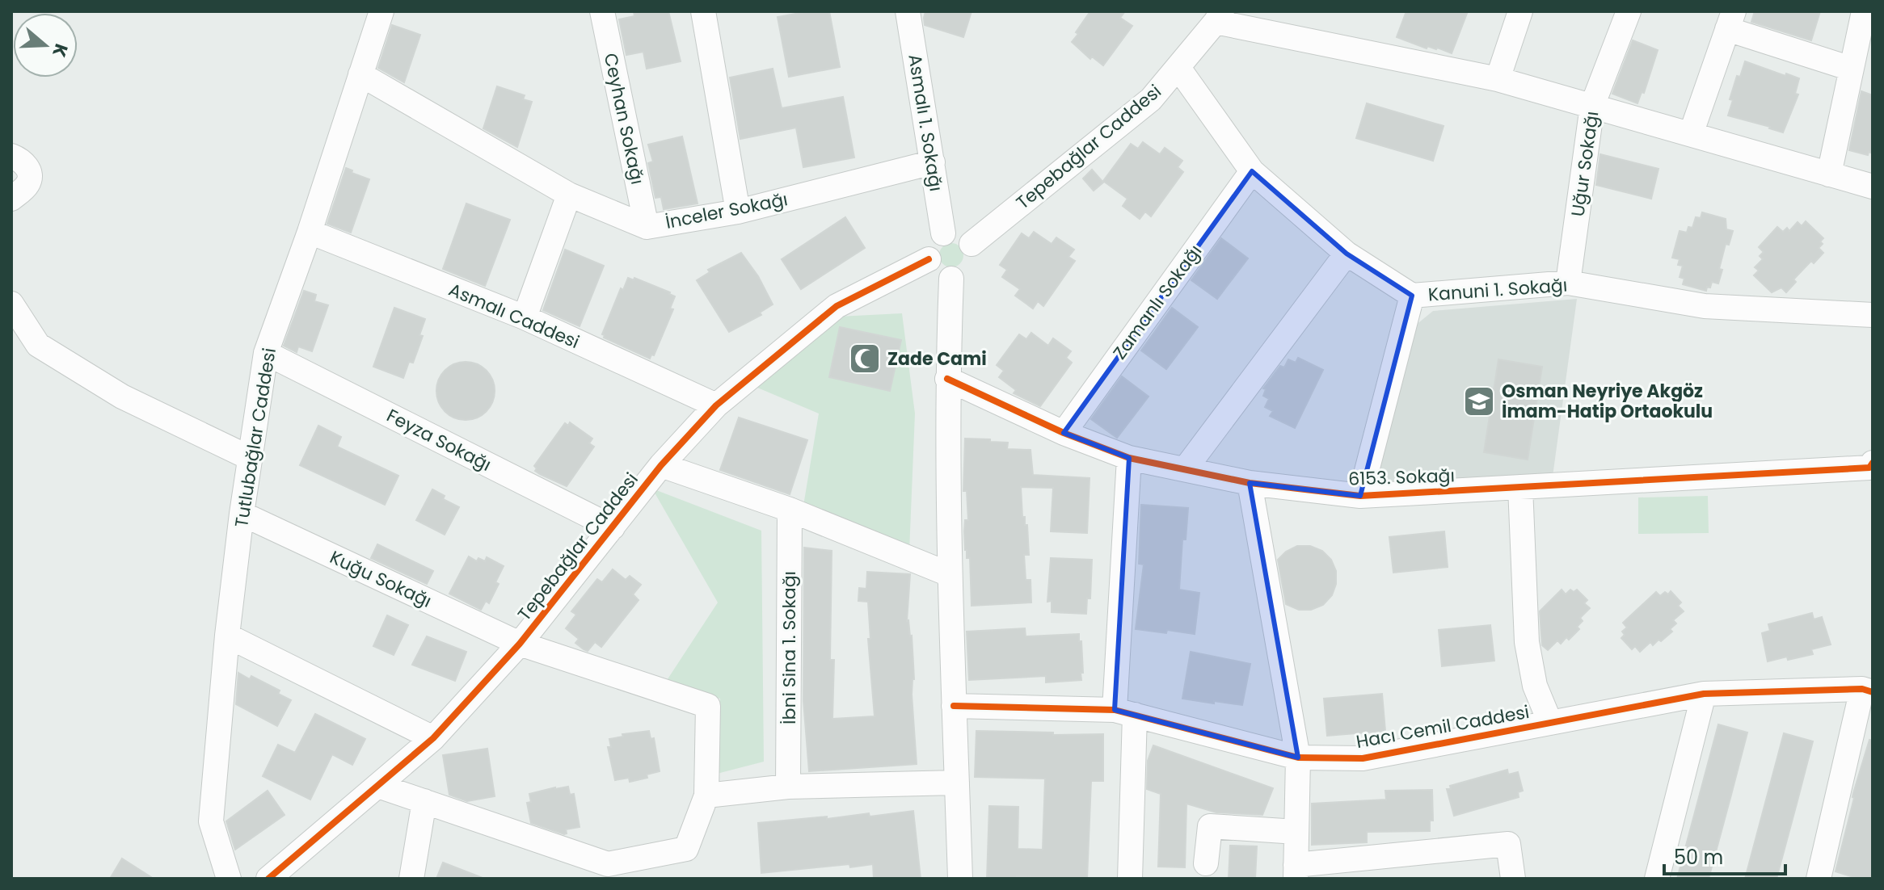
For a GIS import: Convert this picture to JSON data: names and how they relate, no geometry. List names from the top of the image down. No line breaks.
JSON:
{"streets":{"street":["Ceyhan Sokağı","Asmalı 1. Sokağı","Tepebağlar Caddesi","Uğur Sokağı","İnceler Sokağı","Kanuni 1. Sokağı","Zamanlı Sokağı","Asmalı Caddesi","Tutlubağlar Caddesi","Feyza Sokağı","6153. Sokağı","Kuğu Sokağı","İbni Sina 1. Sokağı","Hacı Cemil Caddesi"]},"crossings":[["Ceyhan Sokağı","İnceler Sokağı"],["Asmalı 1. Sokağı","Tepebağlar Caddesi"],["Asmalı 1. Sokağı","İnceler Sokağı"],["Tepebağlar Caddesi","Kanuni 1. Sokağı"],["Tepebağlar Caddesi","Asmalı Caddesi"],["Tepebağlar Caddesi","Feyza Sokağı"],["Tepebağlar Caddesi","Kuğu Sokağı"],["Uğur Sokağı","Kanuni 1. Sokağı"],["İnceler Sokağı","Tutlubağlar Caddesi"],["Kanuni 1. Sokağı","Zamanlı Sokağı"],["Zamanlı Sokağı","6153. Sokağı"],["Asmalı Caddesi","Tutlubağlar Caddesi"],["Tutlubağlar Caddesi","Feyza Sokağı"],["Tutlubağlar Caddesi","Kuğu Sokağı"]],"places":{"mosque":["Zade Cami"],"school or university":["Osman Neyriye Akgöz İmam-Hatip Ortaokulu"]},"scale_bar":"50 m","north":"right"}
